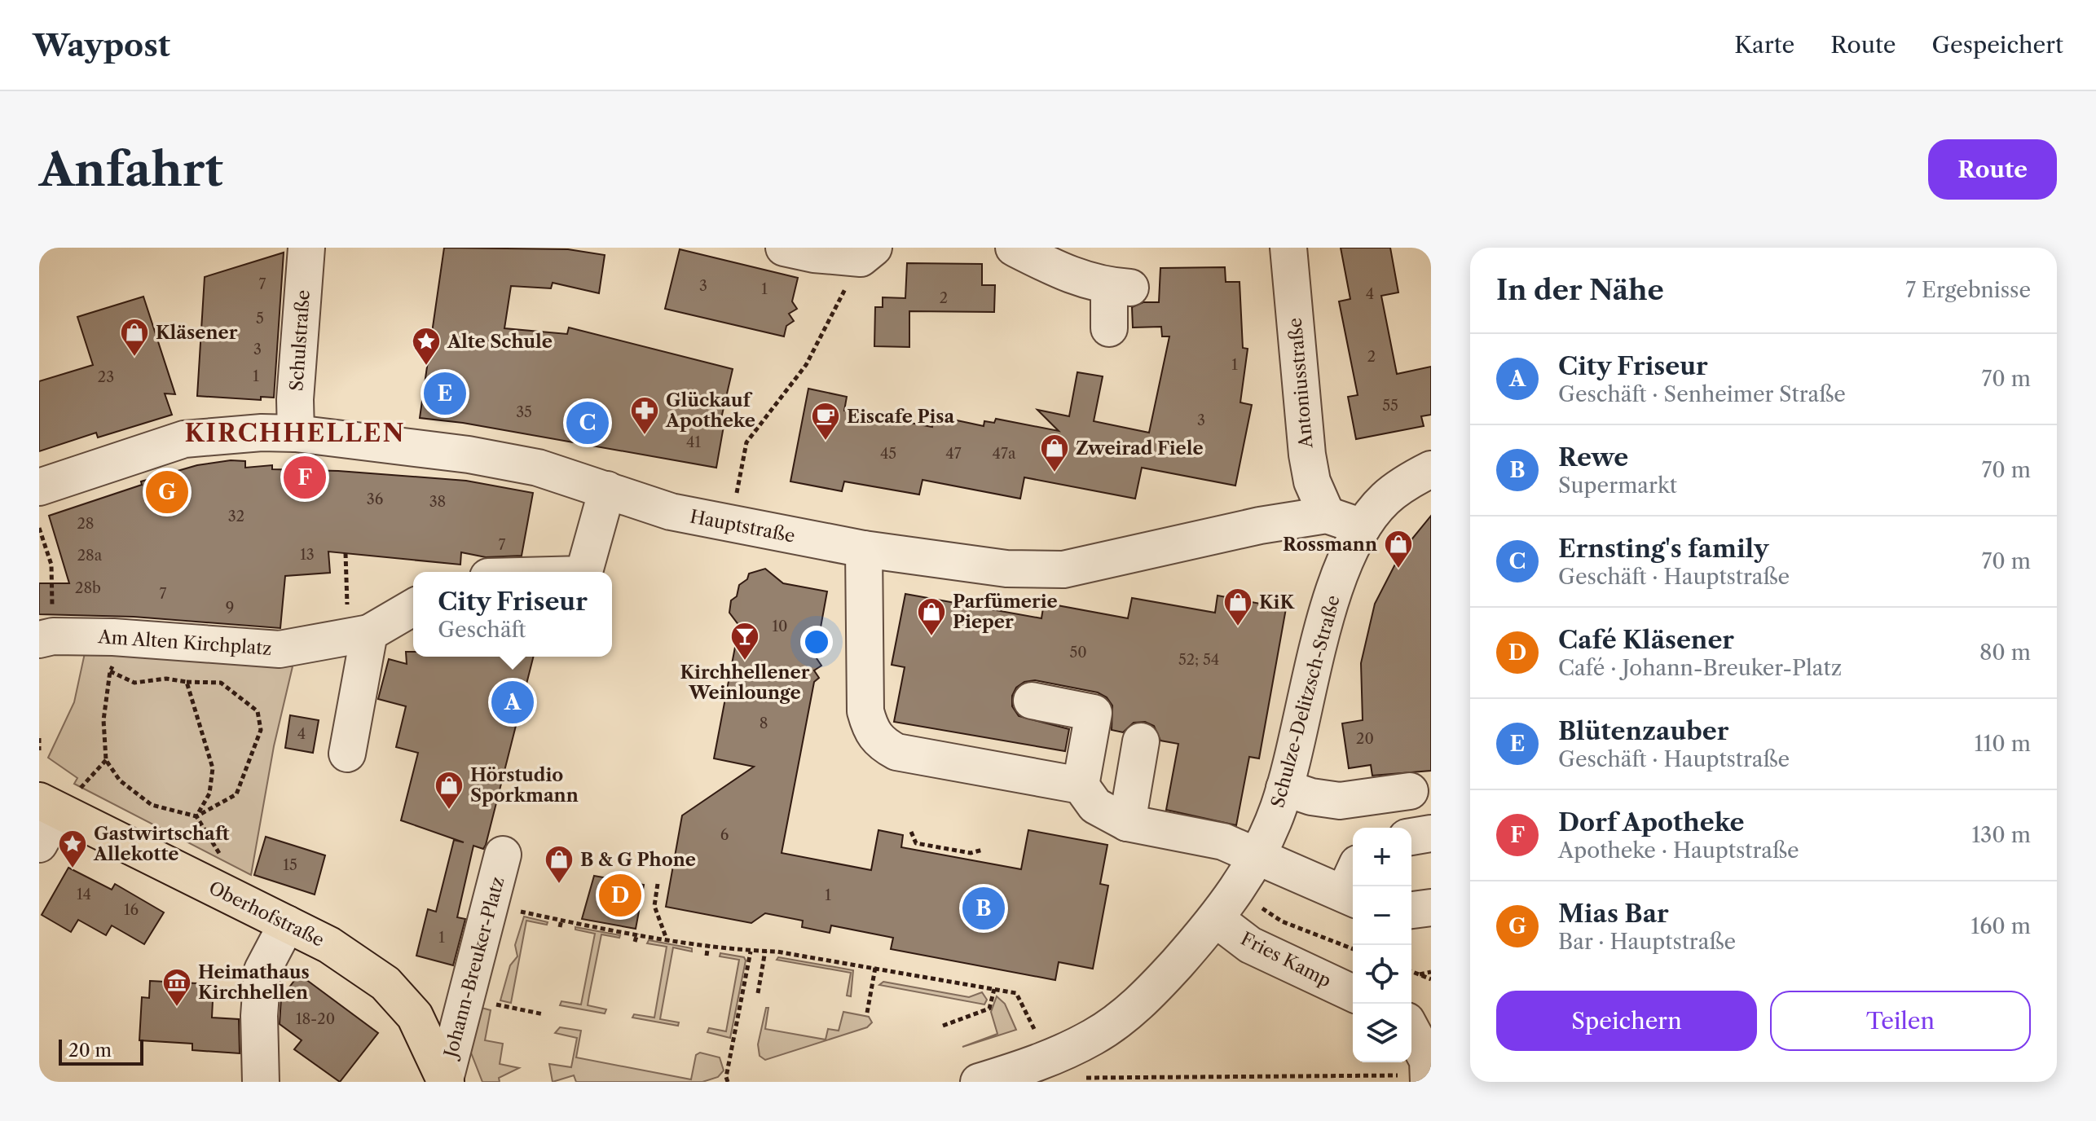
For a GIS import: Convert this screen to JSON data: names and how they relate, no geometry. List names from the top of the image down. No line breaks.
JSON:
{"streets":{"main road":["Oberhofstraße"],"street":["Schulstraße","Antoniusstraße","Hauptstraße","Am Alten Kirchplatz","Schulze-Delitzsch-Straße","Fries Kamp","Johann-Breuker-Platz"]},"crossings":[["Schulstraße","Hauptstraße"],["Antoniusstraße","Hauptstraße"],["Hauptstraße","Schulze-Delitzsch-Straße"],["Schulze-Delitzsch-Straße","Fries Kamp"],["Oberhofstraße","Johann-Breuker-Platz"]],"districts":["KIRCHHELLEN"],"places":{"shop":["Kläsener","Zweirad Fiele","Rossmann","KiK","Parfümerie Pieper","Hörstudio Sporkmann","B & G Phone"],"place":["Alte Schule","Gastwirtschaft Allekotte"],"pharmacy":["Glückauf Apotheke"],"cafe":["Eiscafe Pisa"],"bar":["Kirchhellener Weinlounge"],"museum":["Heimathaus Kirchhellen"]},"house_numbers":["7","3","1","4","2","5","3","2","1","1","23","55","35","3","41","45","47","47a","36","38","32","28","7","13","28a","28b","7","9","10","50","52; 54","8","4","20","6","15","14","1","16","1","18-20"],"scale_bar":"20 m","page":{"header":"Waypost","nav":["Karte","Route","Gespeichert"],"buttons":["Route",["Speichern","Teilen"]],"title":"Anfahrt","heading":["In der Nähe","7 Ergebnisse"],"list":[{"mark":"A","name":"City Friseur","note":"Geschäft · Senheimer Straße","value":"70 m"},{"mark":"B","name":"Rewe","note":"Supermarkt","value":"70 m"},{"mark":"C","name":"Ernsting's family","note":"Geschäft · Hauptstraße","value":"70 m"},{"mark":"D","name":"Café Kläsener","note":"Café · Johann-Breuker-Platz","value":"80 m"},{"mark":"E","name":"Blütenzauber","note":"Geschäft · Hauptstraße","value":"110 m"},{"mark":"F","name":"Dorf Apotheke","note":"Apotheke · Hauptstraße","value":"130 m"},{"mark":"G","name":"Mias Bar","note":"Bar · Hauptstraße","value":"160 m"}],"pins":["E","C","F","G","A","D","B"],"popup":["City Friseur","Geschäft"],"map_buttons":["+","−"],"scale":"20 m"}}
